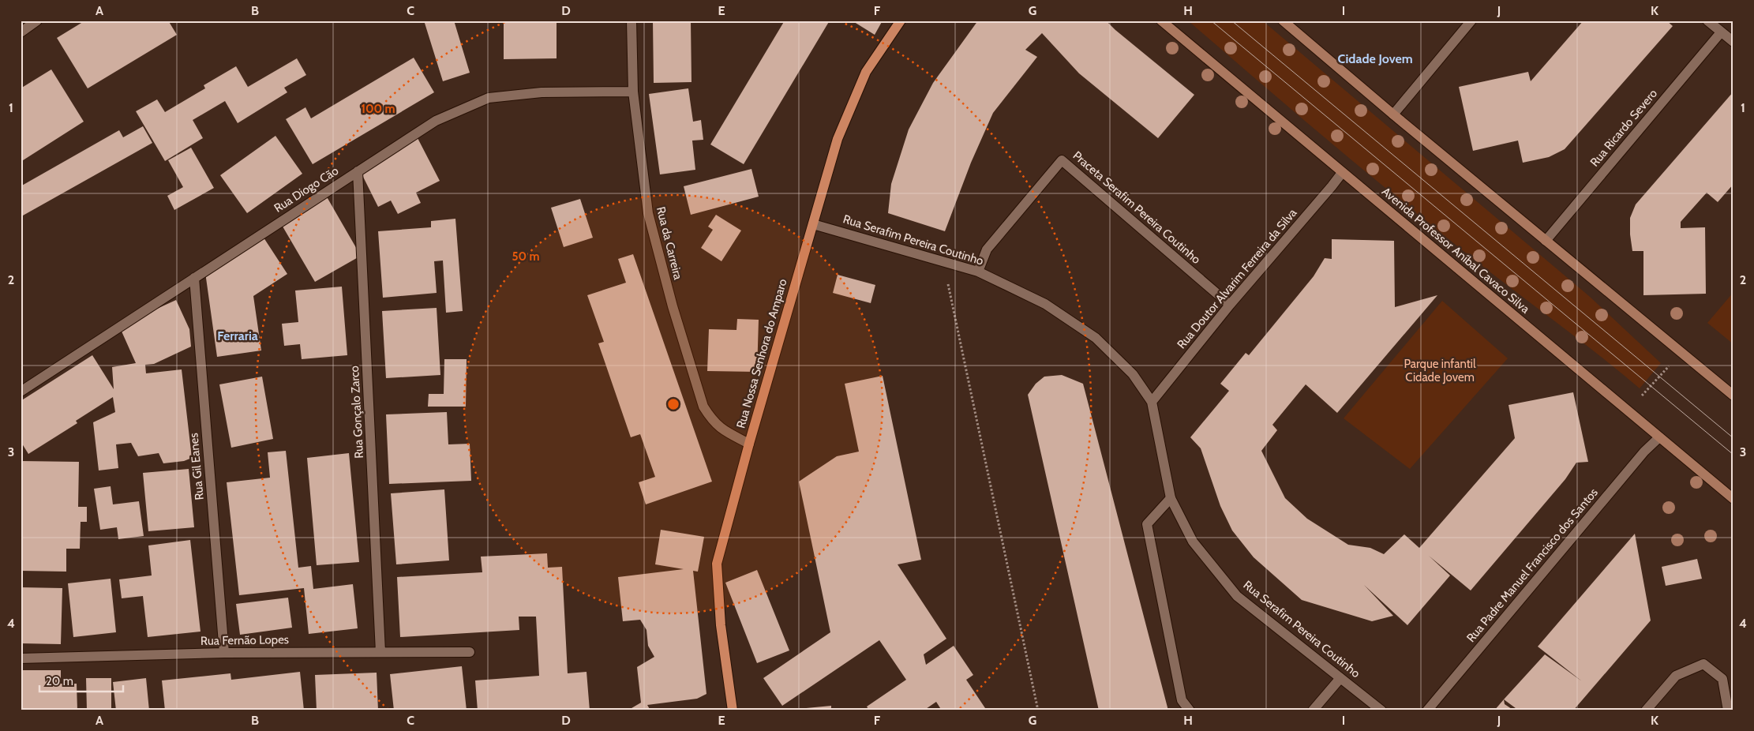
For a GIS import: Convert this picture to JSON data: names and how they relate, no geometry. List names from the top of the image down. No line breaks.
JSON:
{"streets":{"main road":["Avenida Professor Aníbal Cavaco Silva","Rua Nossa Senhora do Amparo"],"street":["Rua Ricardo Severo","Rua Diogo Cão","Praceta Serafim Pereira Coutinho","Rua Serafim Pereira Coutinho","Rua da Carreira","Rua Doutor Alvarim Ferreira da Silva","Rua Gonçalo Zarco","Rua Gil Eanes","Rua Padre Manuel Francisco dos Santos","Rua Fernão Lopes"]},"crossings":[["Rua Diogo Cão","Rua da Carreira"],["Rua Diogo Cão","Rua Gonçalo Zarco"],["Rua Diogo Cão","Rua Gil Eanes"],["Praceta Serafim Pereira Coutinho","Rua Serafim Pereira Coutinho"],["Praceta Serafim Pereira Coutinho","Rua Doutor Alvarim Ferreira da Silva"],["Rua Serafim Pereira Coutinho","Rua Doutor Alvarim Ferreira da Silva"],["Rua Serafim Pereira Coutinho","Rua Nossa Senhora do Amparo"],["Rua da Carreira","Rua Nossa Senhora do Amparo"],["Avenida Professor Aníbal Cavaco Silva","Rua Doutor Alvarim Ferreira da Silva"],["Avenida Professor Aníbal Cavaco Silva","Rua Padre Manuel Francisco dos Santos"],["Rua Gonçalo Zarco","Rua Fernão Lopes"],["Rua Gil Eanes","Rua Fernão Lopes"]],"districts":["Cidade Jovem","Ferraria"],"parks":["Parque infantil Cidade Jovem"],"scale_bar":"20 m","grid":{"columns":["A","B","C","D","E","F","G","H","I","J","K"],"rows":["1","2","3","4"]},"rings":["100 m","50 m"]}
